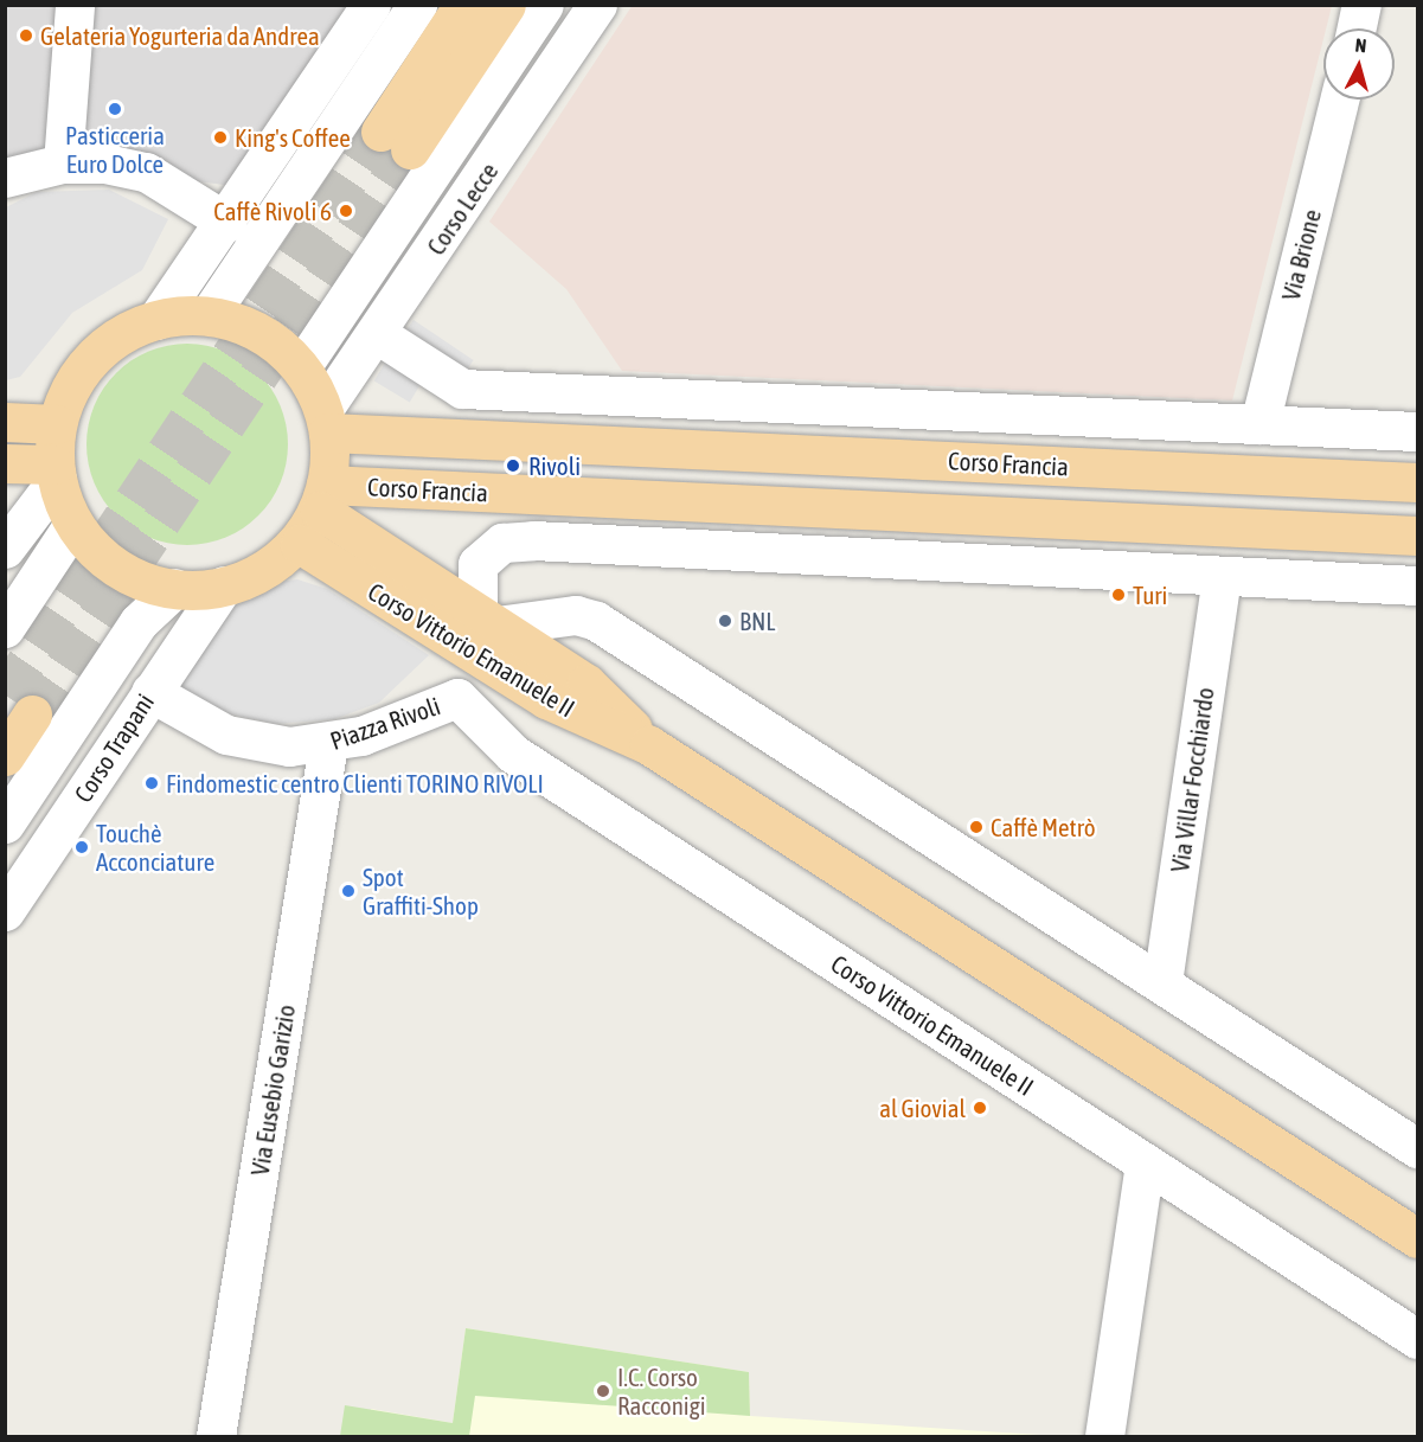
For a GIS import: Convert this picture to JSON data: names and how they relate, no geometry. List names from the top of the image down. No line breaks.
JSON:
{"streets":{"main road":["Corso Francia","Corso Vittorio Emanuele II"],"street":["Corso Lecce","Via Brione","Piazza Rivoli","Corso Trapani","Via Villar Focchiardo","Via Eusebio Garizio"]},"crossings":[["Corso Lecce","Corso Francia"],["Via Brione","Corso Francia"],["Corso Francia","Corso Vittorio Emanuele II"],["Corso Vittorio Emanuele II","Piazza Rivoli"],["Corso Vittorio Emanuele II","Via Villar Focchiardo"],["Piazza Rivoli","Corso Trapani"],["Piazza Rivoli","Via Eusebio Garizio"]],"places":["Gelateria Yogurteria da Andrea","Pasticceria Euro Dolce","King's Coffee","Caffè Rivoli 6","Rivoli","Turi","BNL","Findomestic centro Clienti TORINO RIVOLI","Caffè Metrò","Touchè Acconciature","Spot Graffiti-Shop","al Giovial","I.C. Corso Racconigi"],"north":"top"}
